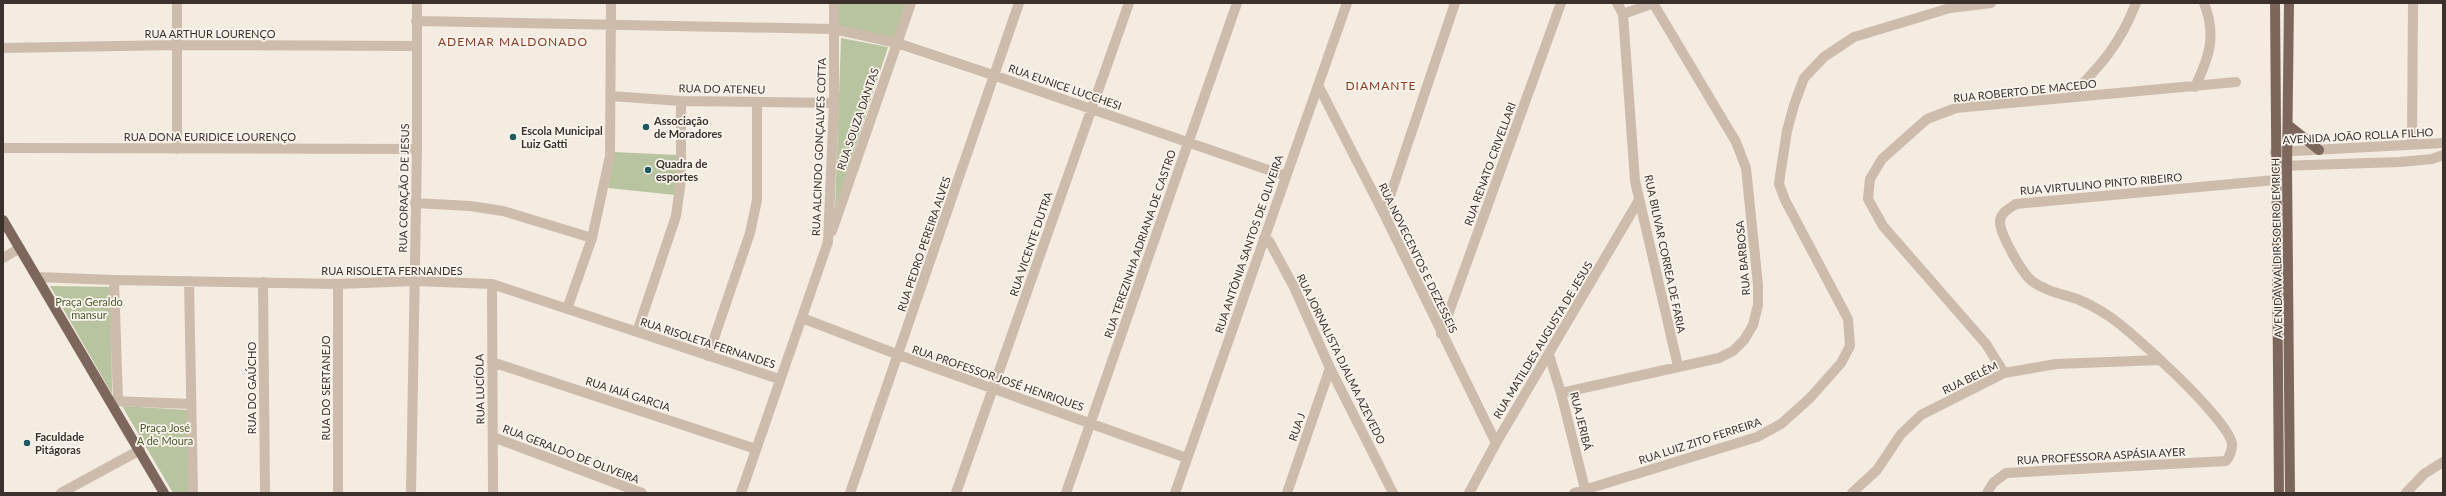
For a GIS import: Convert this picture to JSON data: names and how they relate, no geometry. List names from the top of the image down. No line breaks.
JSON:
{"streets":{"main road":["AVENIDA WALDIR SOEIRO EMRICH"],"street":["RUA ARTHUR LOURENÇO","RUA EUNICE LUCCHESI","RUA DO ATENEU","RUA ROBERTO DE MACEDO","RUA SOUZA DANTAS","AVENIDA JOÃO ROLLA FILHO","RUA DONA EURIDICE LOURENÇO","RUA ALCINDO GONÇALVES COTTA","RUA RENATO CRIVELLARI","RUA VIRTULINO PINTO RIBEIRO","RUA CORAÇÃO DE JESUS","RUA PEDRO PEREIRA ALVES","RUA VICENTE DUTRA","RUA TEREZINHA ADRIANA DE CASTRO","RUA ANTÔNIA SANTOS DE OLIVEIRA","RUA BILIVAR CORREA DE FARIA","RUA NOVECENTOS E DEZESSEIS","RUA BARBOSA","RUA RISOLETA FERNANDES","RUA MATILDES AUGUSTA DE JESUS","RUA JORNALISTA DJALMA AZEVEDO","RUA PROFESSOR JOSÉ HENRIQUES","RUA BELÉM","RUA DO GAÚCHO","RUA DO SERTANEJO","RUA LUCÍOLA","RUA IAIÁ GARCIA","RUA JERIBÁ","RUA J","RUA LUIZ ZITO FERREIRA","RUA GERALDO DE OLIVEIRA","RUA PROFESSORA ASPÁSIA AYER"]},"crossings":[["RUA ARTHUR LOURENÇO","RUA CORAÇÃO DE JESUS"],["RUA EUNICE LUCCHESI","RUA SOUZA DANTAS"],["RUA EUNICE LUCCHESI","RUA ALCINDO GONÇALVES COTTA"],["RUA EUNICE LUCCHESI","RUA CORAÇÃO DE JESUS"],["RUA EUNICE LUCCHESI","RUA PEDRO PEREIRA ALVES"],["RUA EUNICE LUCCHESI","RUA VICENTE DUTRA"],["RUA EUNICE LUCCHESI","RUA TEREZINHA ADRIANA DE CASTRO"],["RUA EUNICE LUCCHESI","RUA ANTÔNIA SANTOS DE OLIVEIRA"],["RUA DO ATENEU","RUA ALCINDO GONÇALVES COTTA"],["RUA ROBERTO DE MACEDO","RUA BELÉM"],["RUA SOUZA DANTAS","RUA ALCINDO GONÇALVES COTTA"],["AVENIDA JOÃO ROLLA FILHO","AVENIDA WALDIR SOEIRO EMRICH"],["RUA DONA EURIDICE LOURENÇO","RUA CORAÇÃO DE JESUS"],["RUA ALCINDO GONÇALVES COTTA","RUA RISOLETA FERNANDES"],["RUA ALCINDO GONÇALVES COTTA","RUA PROFESSOR JOSÉ HENRIQUES"],["RUA ALCINDO GONÇALVES COTTA","RUA IAIÁ GARCIA"],["RUA RENATO CRIVELLARI","RUA NOVECENTOS E DEZESSEIS"],["RUA VIRTULINO PINTO RIBEIRO","AVENIDA WALDIR SOEIRO EMRICH"],["RUA VIRTULINO PINTO RIBEIRO","RUA BELÉM"],["RUA VIRTULINO PINTO RIBEIRO","RUA PROFESSORA ASPÁSIA AYER"],["RUA CORAÇÃO DE JESUS","RUA RISOLETA FERNANDES"],["RUA PEDRO PEREIRA ALVES","RUA PROFESSOR JOSÉ HENRIQUES"],["RUA VICENTE DUTRA","RUA PROFESSOR JOSÉ HENRIQUES"],["RUA TEREZINHA ADRIANA DE CASTRO","RUA PROFESSOR JOSÉ HENRIQUES"],["RUA ANTÔNIA SANTOS DE OLIVEIRA","RUA NOVECENTOS E DEZESSEIS"],["RUA ANTÔNIA SANTOS DE OLIVEIRA","RUA JORNALISTA DJALMA AZEVEDO"],["RUA ANTÔNIA SANTOS DE OLIVEIRA","RUA PROFESSOR JOSÉ HENRIQUES"],["RUA BILIVAR CORREA DE FARIA","RUA BARBOSA"],["RUA BILIVAR CORREA DE FARIA","RUA MATILDES AUGUSTA DE JESUS"],["RUA NOVECENTOS E DEZESSEIS","RUA MATILDES AUGUSTA DE JESUS"],["RUA BARBOSA","RUA JERIBÁ"],["RUA RISOLETA FERNANDES","RUA DO GAÚCHO"],["RUA RISOLETA FERNANDES","RUA DO SERTANEJO"],["RUA RISOLETA FERNANDES","RUA LUCÍOLA"],["RUA MATILDES AUGUSTA DE JESUS","RUA JERIBÁ"],["RUA JORNALISTA DJALMA AZEVEDO","RUA J"],["RUA LUCÍOLA","RUA IAIÁ GARCIA"],["RUA LUCÍOLA","RUA GERALDO DE OLIVEIRA"],["RUA JERIBÁ","RUA LUIZ ZITO FERREIRA"]],"districts":["ADEMAR MALDONADO","DIAMANTE"],"parks":["Praça Geraldo mansur","Praça José A de Moura"],"places":["Associação de Moradores","Escola Municipal Luiz Gatti","Quadra de esportes","Faculdade Pitágoras"]}
